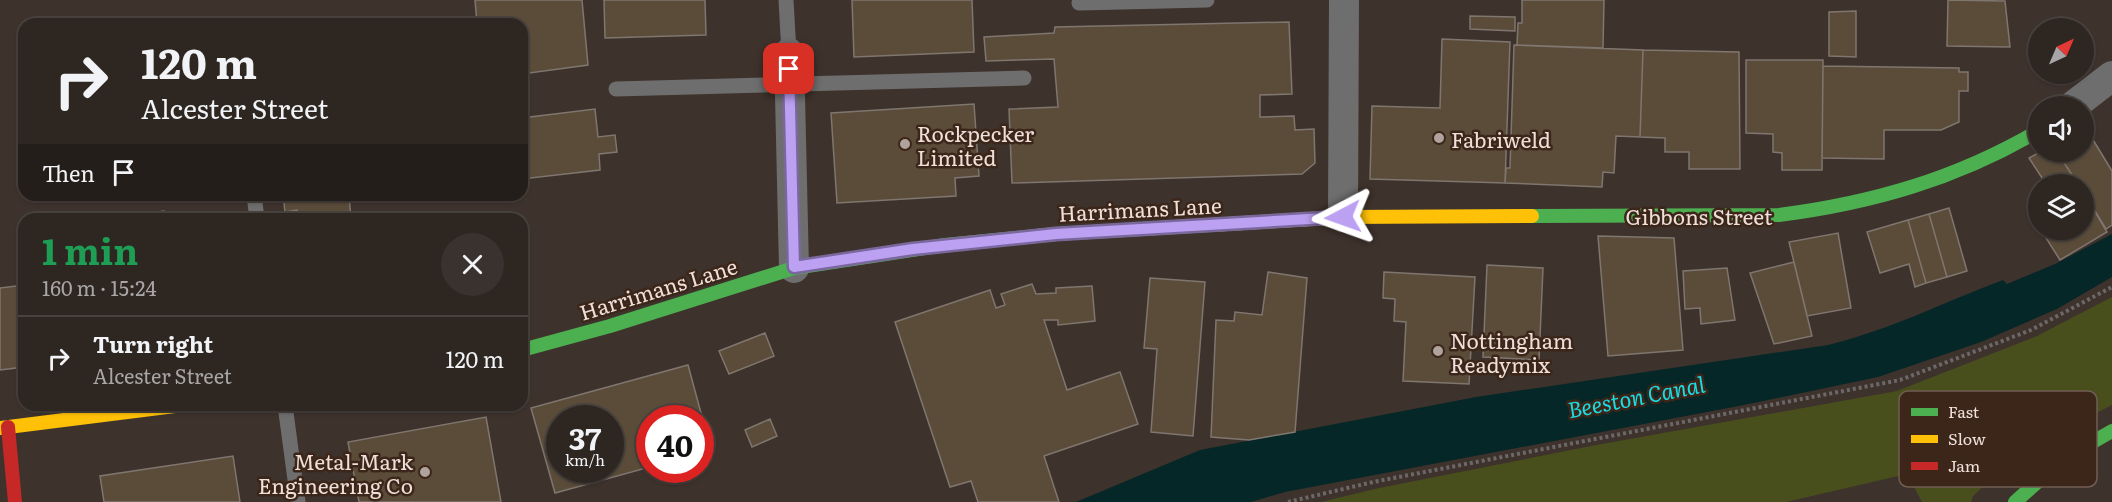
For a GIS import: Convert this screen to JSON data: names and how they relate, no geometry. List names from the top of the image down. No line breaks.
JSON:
{"streets":{"street":["Harrimans Lane","Gibbons Street"]},"crossings":[["Harrimans Lane","Gibbons Street"]],"water":["Beeston Canal"],"places":["Fabriweld","Rockpecker Limited","Nottingham Readymix","Metal-Mark Engineering Co"],"legend":["Fast","Slow","Jam"],"north":"top right","page":{"turn":["120 m","Alcester Street"],"then":"Then","heading":["1 min","160 m · 15:24"],"list":[{"name":"Turn right","note":"Alcester Street","value":"120 m"}],"speed":"37 km/h","limit":"40"}}
